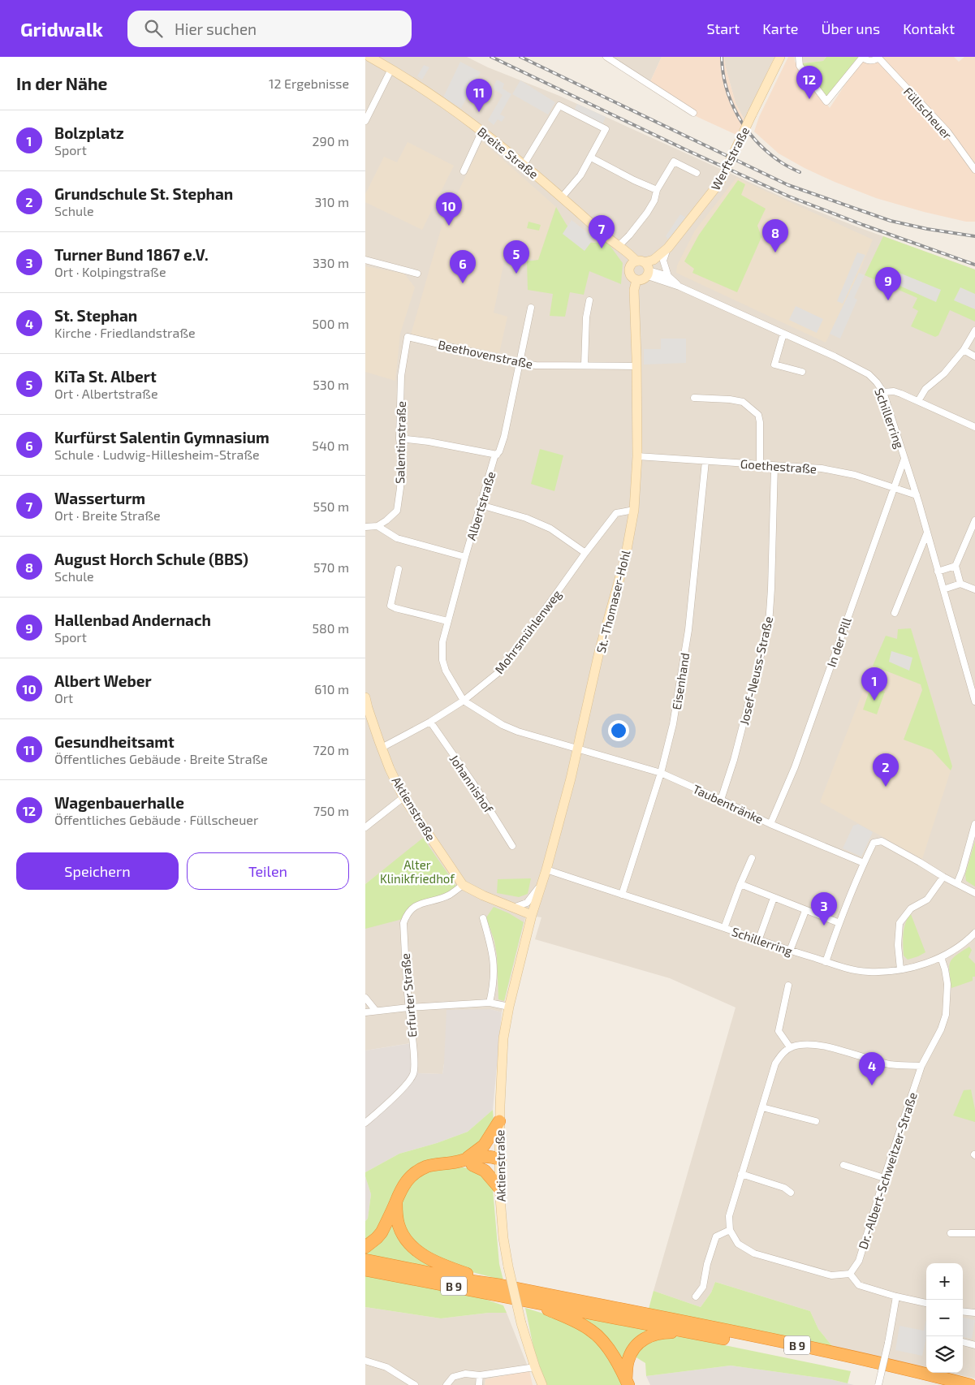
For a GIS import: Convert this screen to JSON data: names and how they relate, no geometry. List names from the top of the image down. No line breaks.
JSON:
{"streets":{"highway":["B 9"],"street":["Füllscheuer","Breite Straße","Werftstraße","Beethovenstraße","Schillerring","Salentinstraße","Goethestraße","Albertstraße","St.-Thomaser-Hohl","Mohrsmühlenweg","In der Pill","Josef-Neuss-Straße","Eisenhand","Johannishof","Taubentränke","Aktienstraße","Erfurter Straße","Dr.-Albert-Schweitzer-Straße"]},"crossings":[["Breite Straße","Werftstraße"],["Breite Straße","Schillerring"],["Werftstraße","Schillerring"],["Werftstraße","St.-Thomaser-Hohl"],["Beethovenstraße","Salentinstraße"],["Beethovenstraße","Albertstraße"],["Beethovenstraße","St.-Thomaser-Hohl"],["Schillerring","Goethestraße"],["Schillerring","St.-Thomaser-Hohl"],["Schillerring","In der Pill"],["Schillerring","Eisenhand"],["Schillerring","Dr.-Albert-Schweitzer-Straße"],["Goethestraße","St.-Thomaser-Hohl"],["Goethestraße","In der Pill"],["Goethestraße","Josef-Neuss-Straße"],["Goethestraße","Eisenhand"],["Albertstraße","Mohrsmühlenweg"],["Albertstraße","Taubentränke"],["St.-Thomaser-Hohl","Mohrsmühlenweg"],["St.-Thomaser-Hohl","Taubentränke"],["St.-Thomaser-Hohl","Aktienstraße"],["Mohrsmühlenweg","Johannishof"],["Mohrsmühlenweg","Taubentränke"],["Mohrsmühlenweg","Aktienstraße"],["In der Pill","Taubentränke"],["Josef-Neuss-Straße","Taubentränke"],["Eisenhand","Taubentränke"],["Aktienstraße","Erfurter Straße"]],"parks":["Alter Klinikfriedhof"],"page":{"header":"Gridwalk","search":"Hier suchen","nav":["Start","Karte","Über uns","Kontakt"],"heading":["In der Nähe","12 Ergebnisse"],"pins":["12","11","10","7","8","5","6","9","1","2","3","4"],"list":[{"mark":"1","name":"Bolzplatz","note":"Sport","value":"290 m"},{"mark":"2","name":"Grundschule St. Stephan","note":"Schule","value":"310 m"},{"mark":"3","name":"Turner Bund 1867 e.V.","note":"Ort · Kolpingstraße","value":"330 m"},{"mark":"4","name":"St. Stephan","note":"Kirche · Friedlandstraße","value":"500 m"},{"mark":"5","name":"KiTa St. Albert","note":"Ort · Albertstraße","value":"530 m"},{"mark":"6","name":"Kurfürst Salentin Gymnasium","note":"Schule · Ludwig-Hillesheim-Straße","value":"540 m"},{"mark":"7","name":"Wasserturm","note":"Ort · Breite Straße","value":"550 m"},{"mark":"8","name":"August Horch Schule (BBS)","note":"Schule","value":"570 m"},{"mark":"9","name":"Hallenbad Andernach","note":"Sport","value":"580 m"},{"mark":"10","name":"Albert Weber","note":"Ort","value":"610 m"},{"mark":"11","name":"Gesundheitsamt","note":"Öffentliches Gebäude · Breite Straße","value":"720 m"},{"mark":"12","name":"Wagenbauerhalle","note":"Öffentliches Gebäude · Füllscheuer","value":"750 m"}],"buttons":["Speichern","Teilen"],"map_buttons":["+","−"]}}
